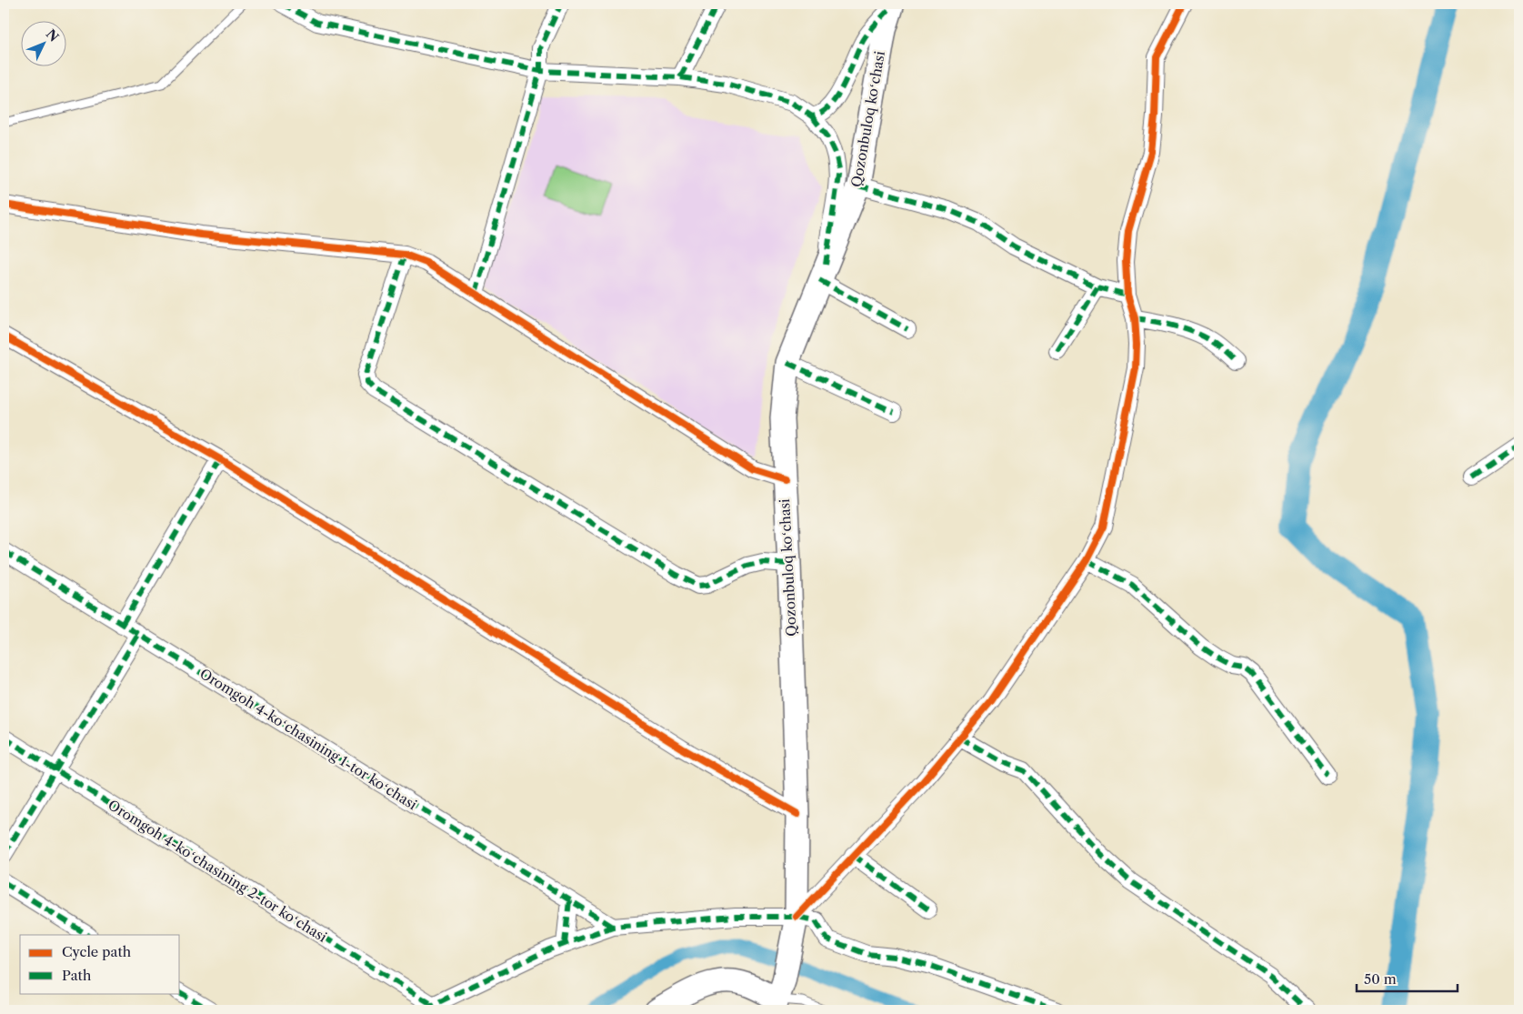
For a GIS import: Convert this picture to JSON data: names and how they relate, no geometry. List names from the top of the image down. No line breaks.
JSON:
{"streets":{"main road":["Qozonbuloq koʻchasi"],"street":["Oromgoh 4-koʻchasining 1-tor koʻchasi","Oromgoh 4-koʻchasining 2-tor koʻchasi"]},"legend":["Cycle path","Path"],"scale_bar":"50 m","north":"top right"}
